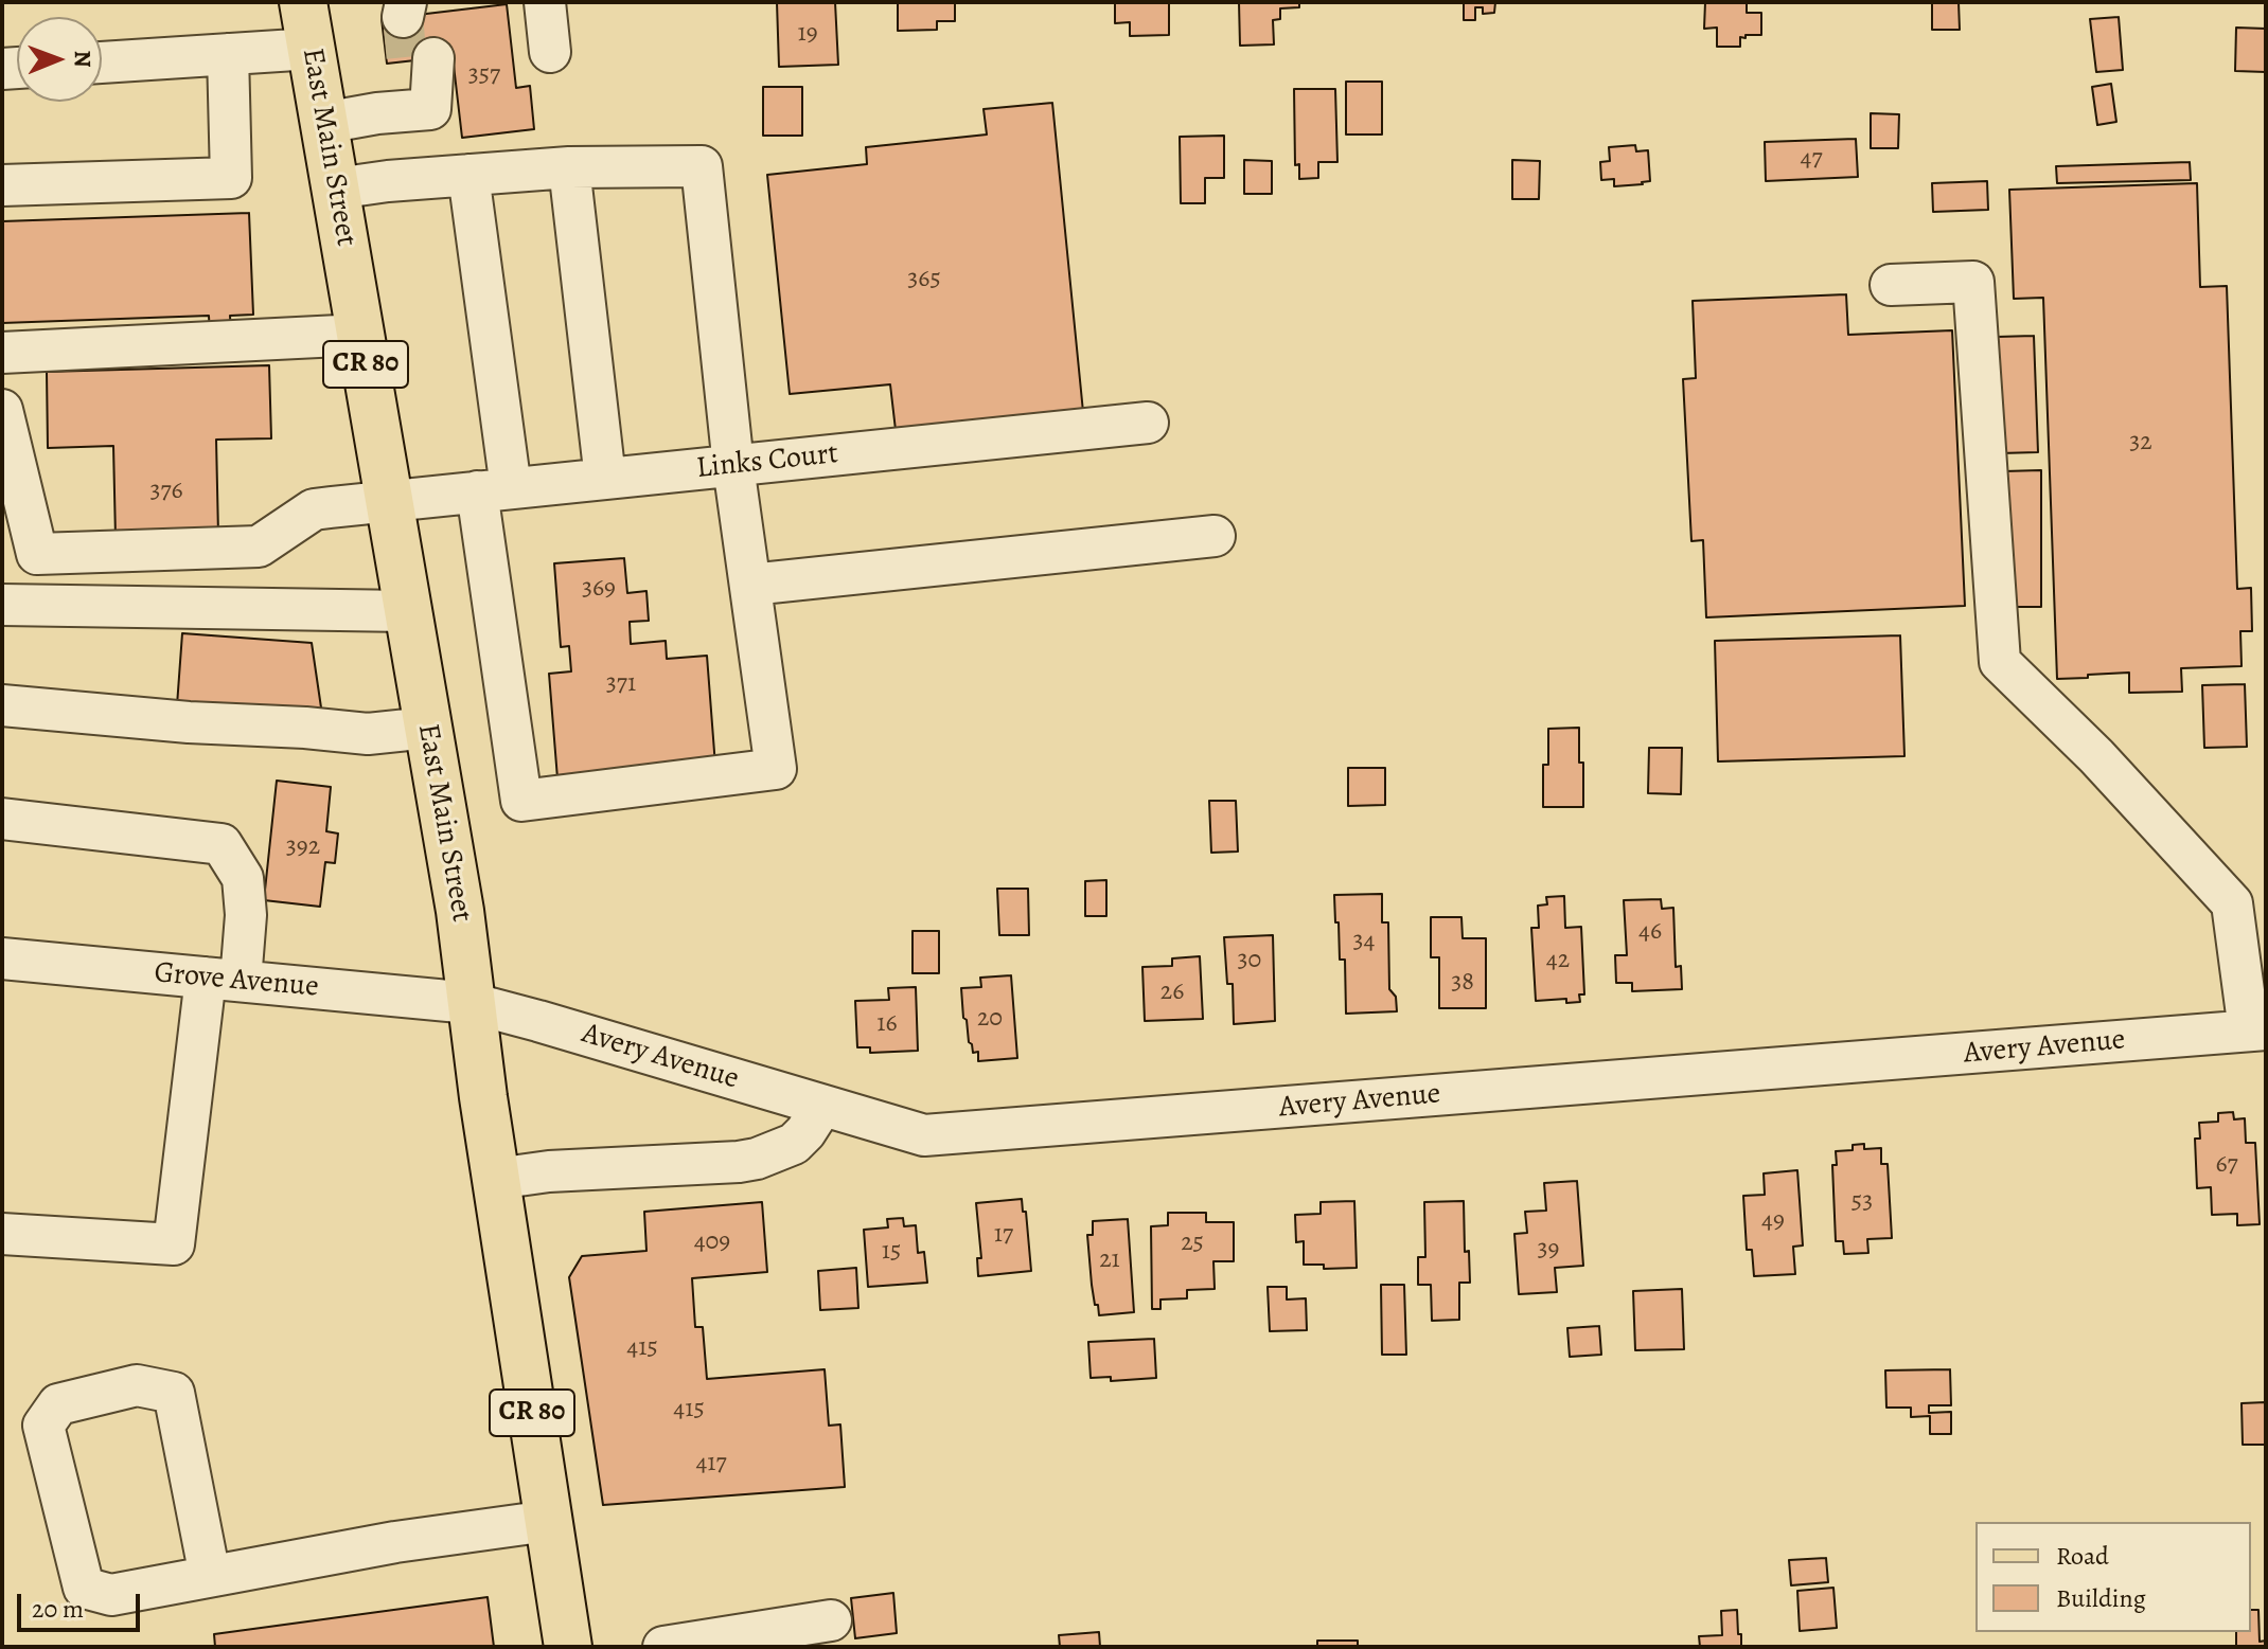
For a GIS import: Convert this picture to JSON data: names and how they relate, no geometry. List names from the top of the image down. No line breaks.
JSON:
{"streets":{"main road":["East Main Street","CR 80"],"street":["Links Court","Grove Avenue","Avery Avenue"]},"crossings":[["East Main Street","Links Court"],["East Main Street","Grove Avenue"],["East Main Street","Avery Avenue"],["Grove Avenue","Avery Avenue"]],"house_numbers":["19","357","47","365","32","376","369","371","392","46","34","30","42","38","26","20","16","67","53","49","17","409","25","39","15","21","415","415","417"],"legend":["Road","Building"],"scale_bar":"20 m","north":"right"}
